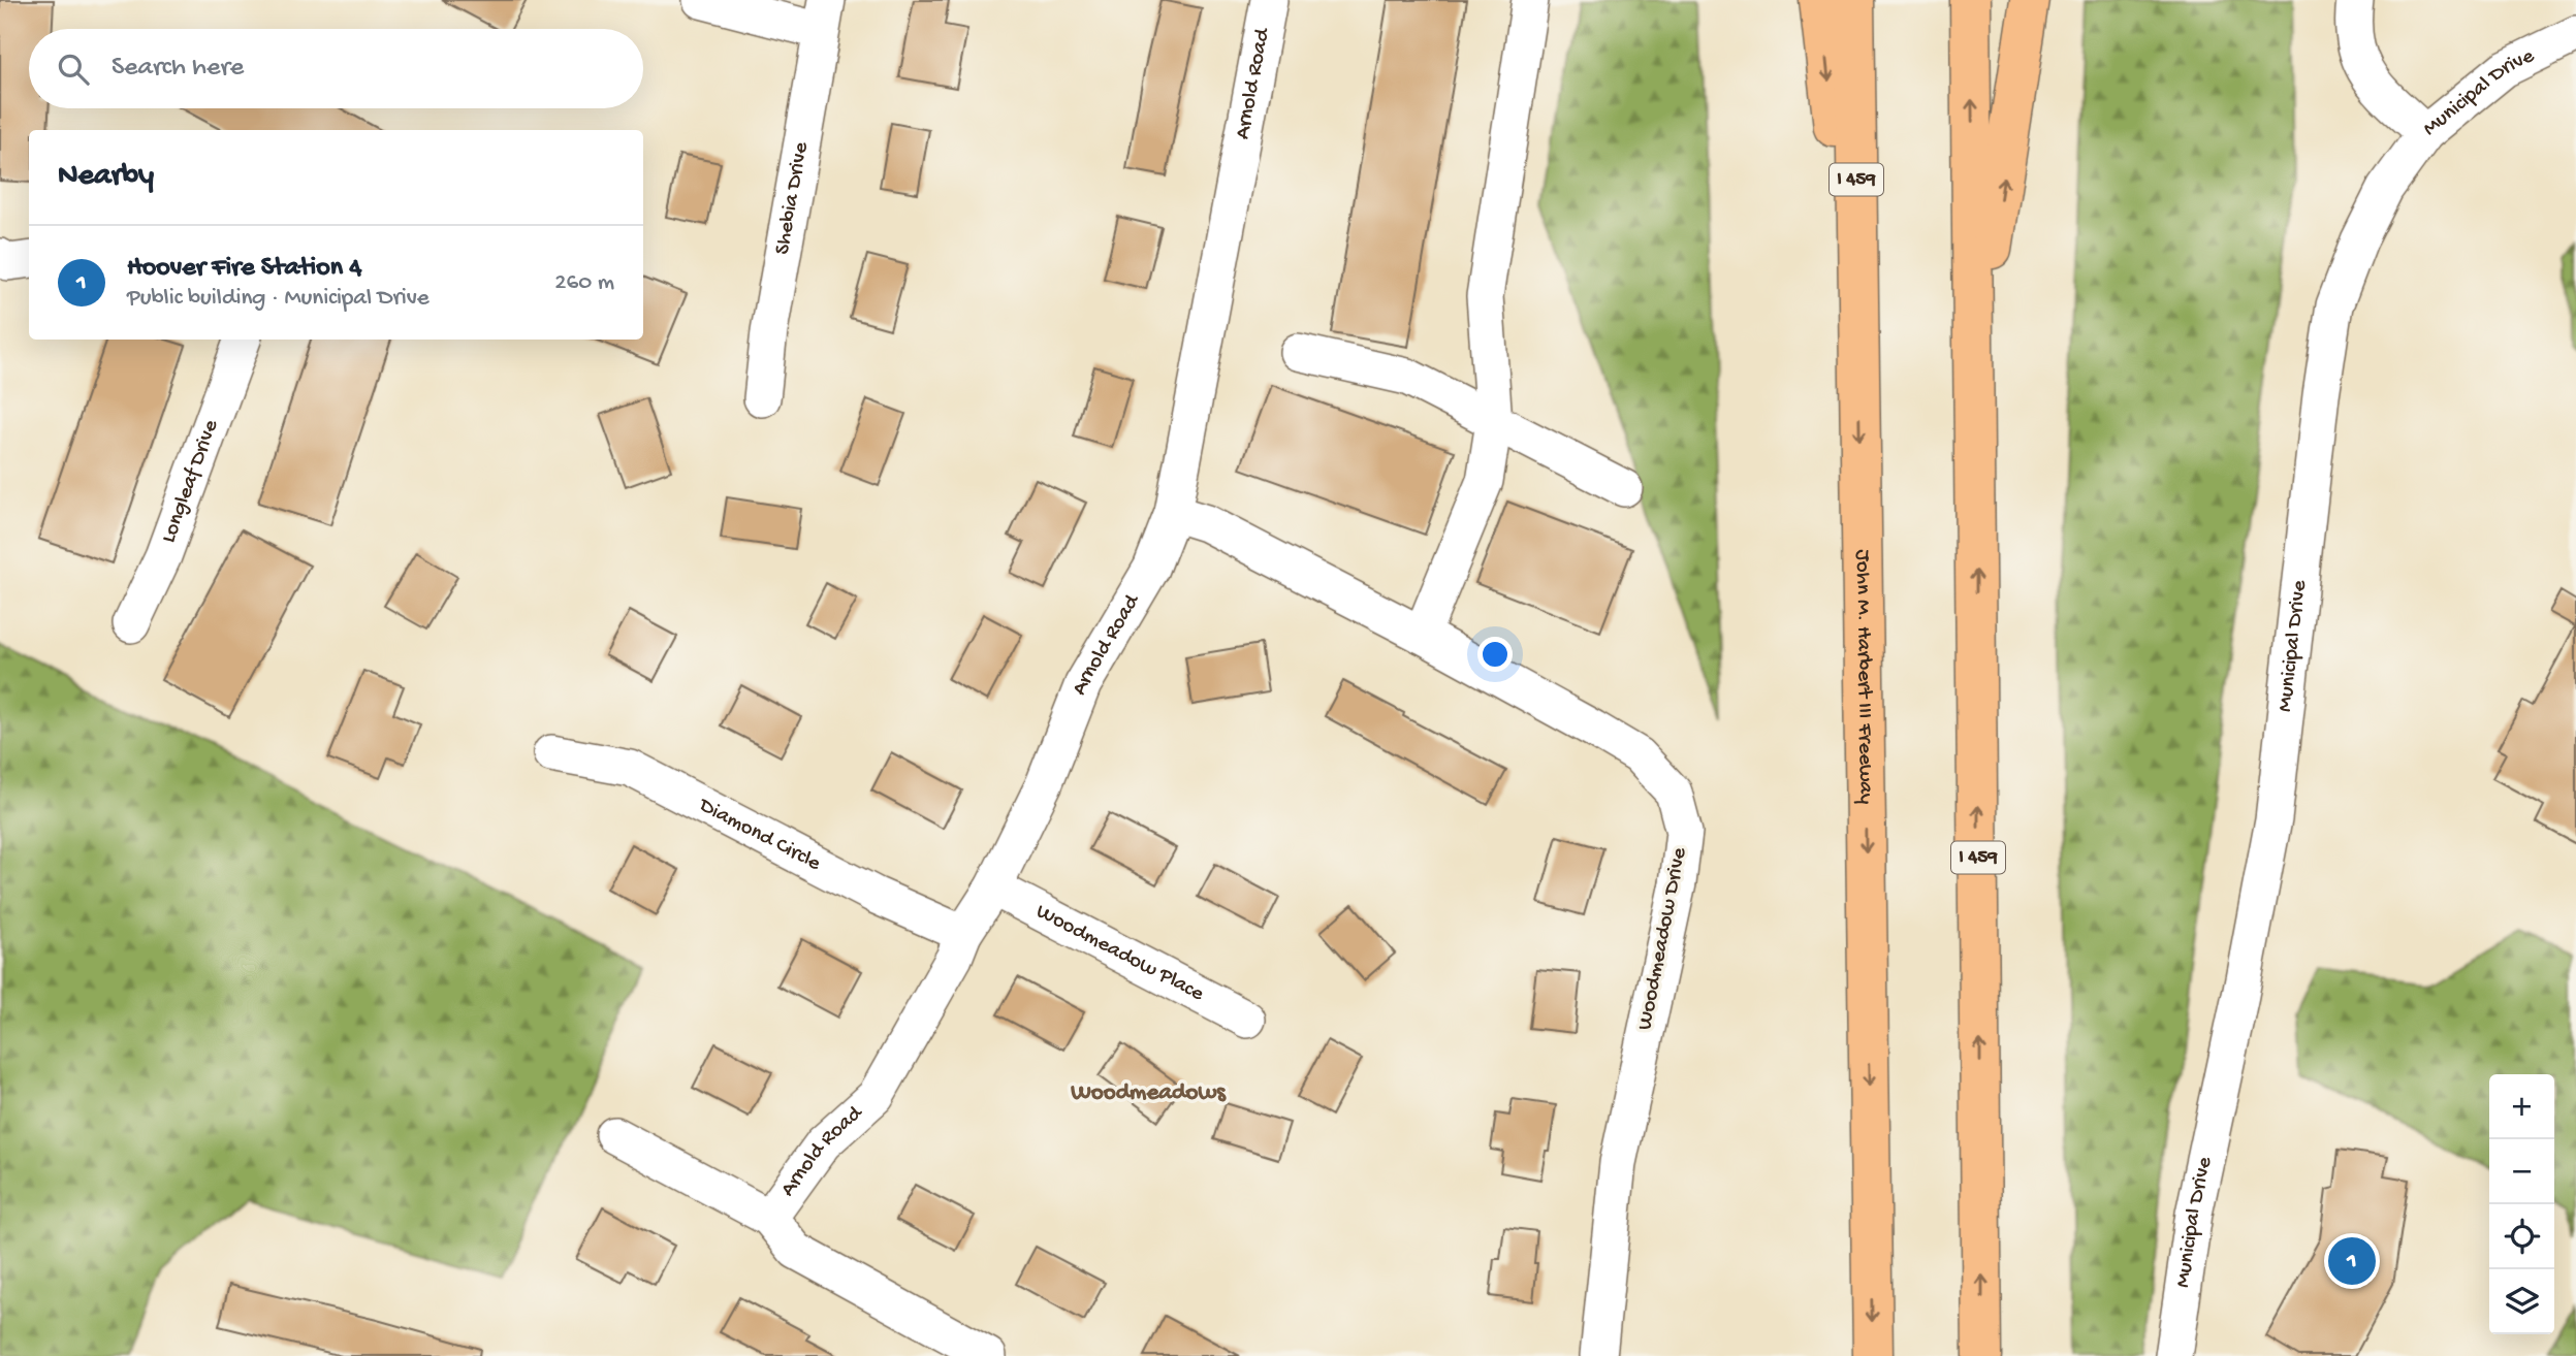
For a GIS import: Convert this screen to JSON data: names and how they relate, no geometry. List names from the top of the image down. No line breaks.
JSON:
{"streets":{"highway":["I 459","John M. Harbert III Freeway"],"street":["Arnold Road","Municipal Drive","Shebia Drive","Longleaf Drive","Diamond Circle","Woodmeadow Drive","Woodmeadow Place"]},"crossings":[["Arnold Road","Diamond Circle"],["Arnold Road","Woodmeadow Drive"],["Arnold Road","Woodmeadow Place"]],"districts":["Woodmeadows"],"page":{"search":"Search here","heading":"Nearby","list":[{"mark":"1","name":"Hoover Fire Station 4","note":"Public building · Municipal Drive","value":"260 m"}],"map_buttons":["+","−"],"pins":"1"}}
